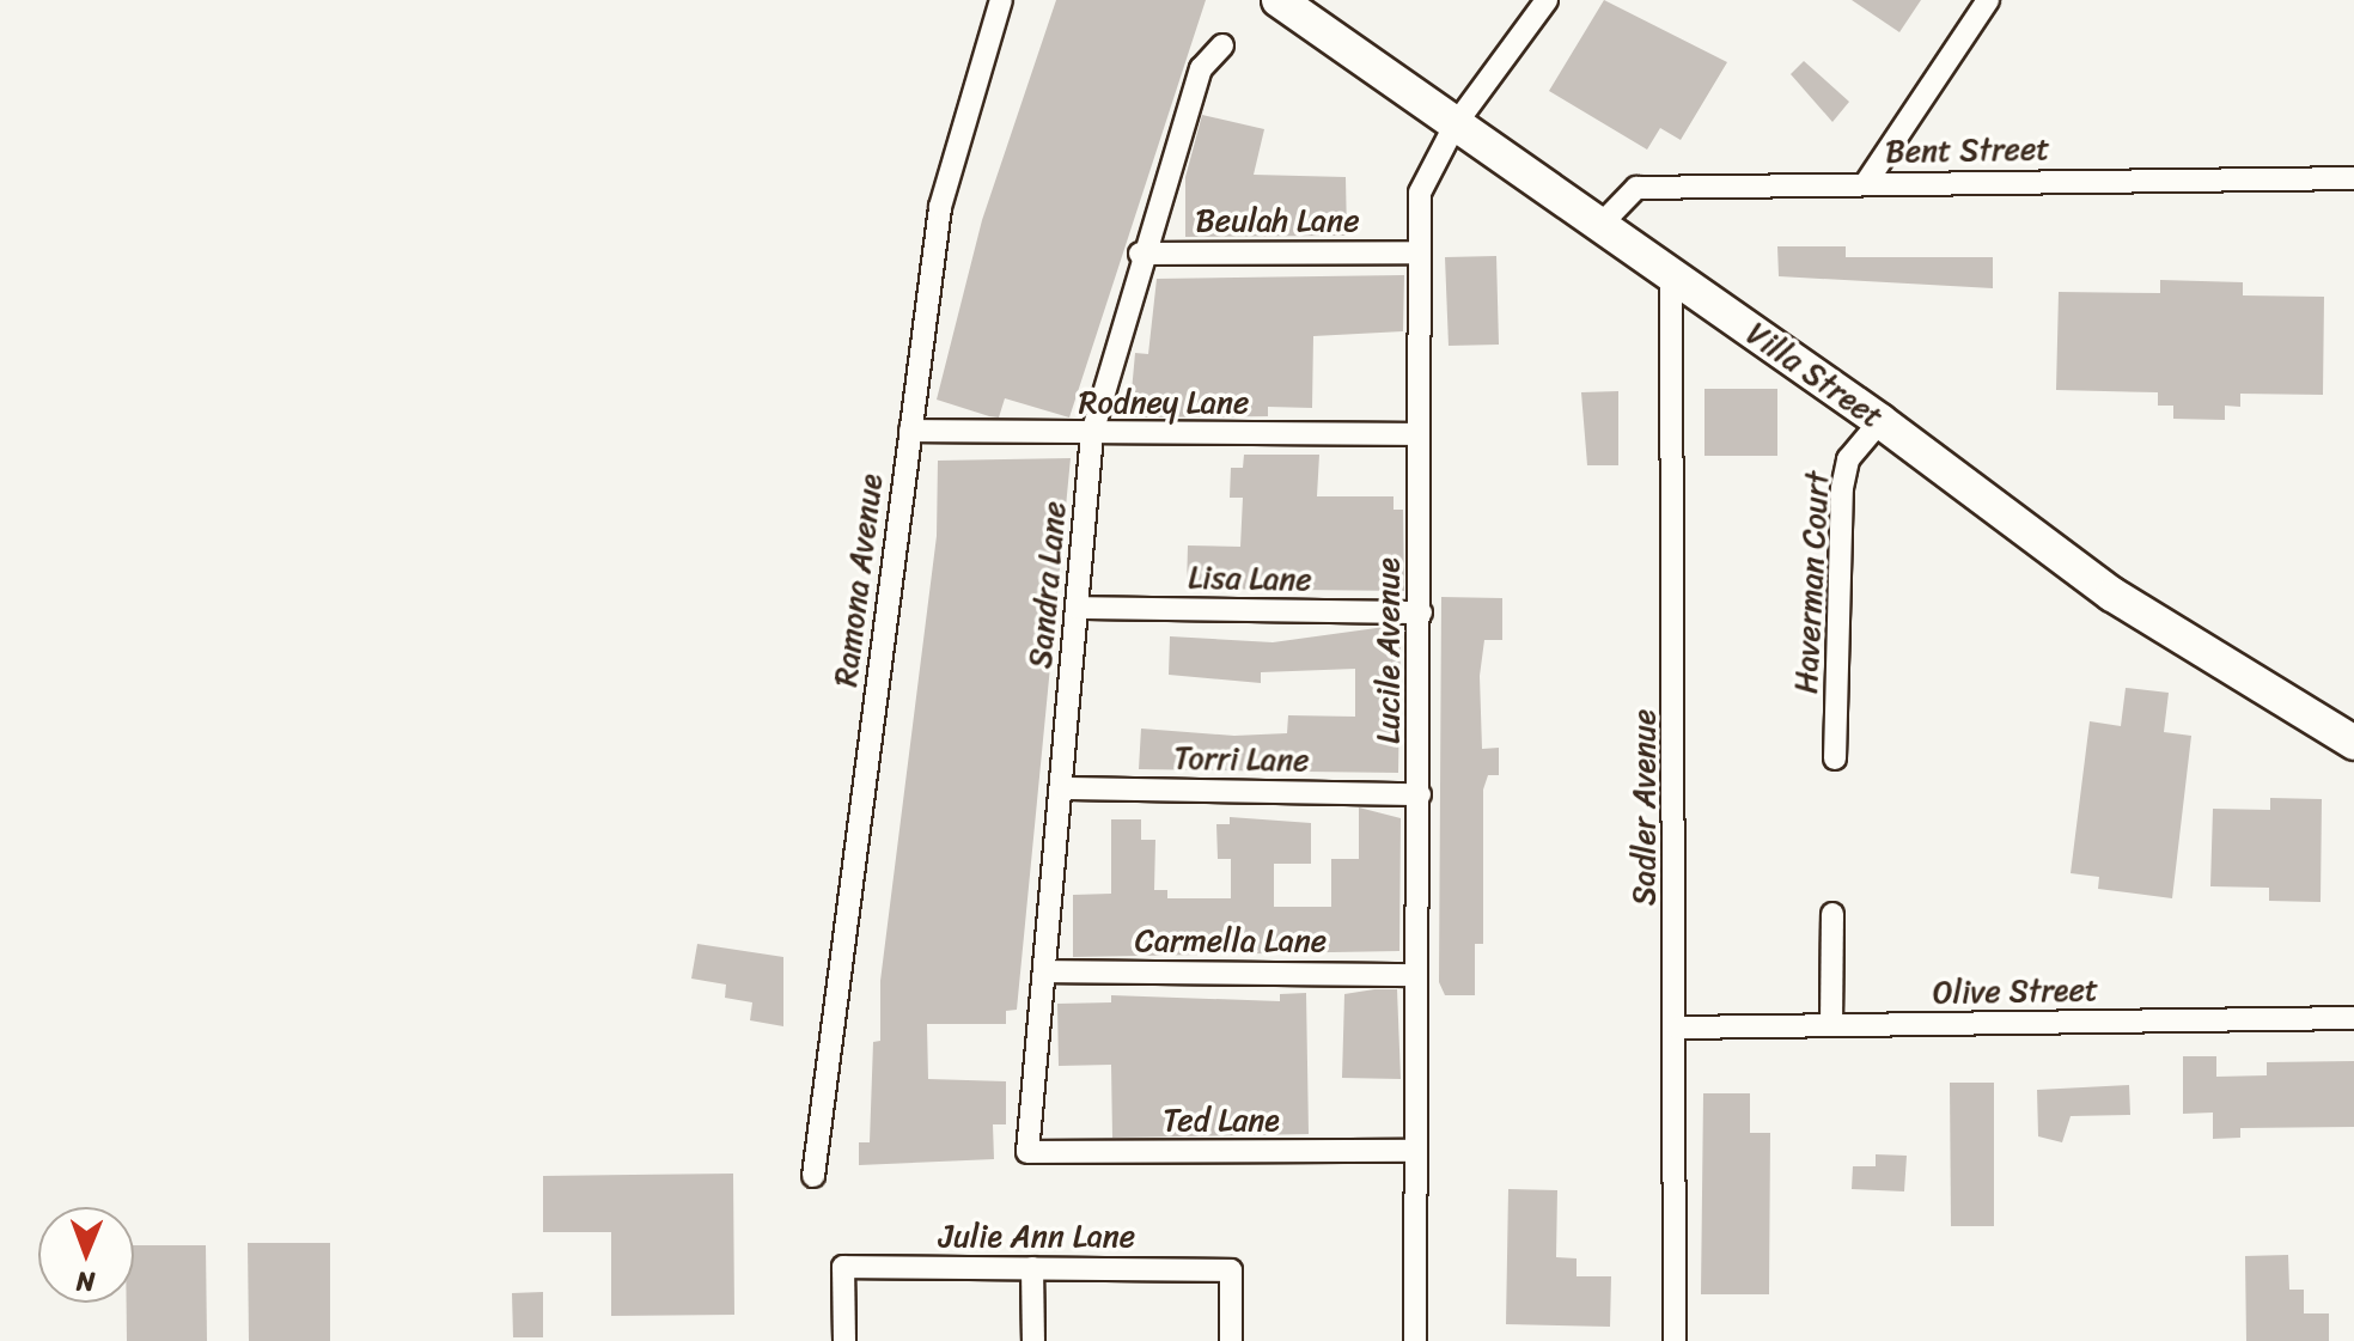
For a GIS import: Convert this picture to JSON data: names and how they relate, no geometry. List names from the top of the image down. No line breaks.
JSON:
{"streets":{"main road":["Villa Street"],"street":["Bent Street","Beulah Lane","Rodney Lane","Lisa Lane","Ramona Avenue","Haverman Court","Sandra Lane","Lucile Avenue","Torri Lane","Sadler Avenue","Carmella Lane","Olive Street","Ted Lane","Julie Ann Lane"]},"crossings":[["Bent Street","Villa Street"],["Beulah Lane","Sandra Lane"],["Beulah Lane","Lucile Avenue"],["Villa Street","Haverman Court"],["Villa Street","Lucile Avenue"],["Villa Street","Sadler Avenue"],["Rodney Lane","Ramona Avenue"],["Rodney Lane","Sandra Lane"],["Rodney Lane","Lucile Avenue"],["Lisa Lane","Sandra Lane"],["Lisa Lane","Lucile Avenue"],["Sandra Lane","Torri Lane"],["Sandra Lane","Carmella Lane"],["Sandra Lane","Ted Lane"],["Lucile Avenue","Torri Lane"],["Lucile Avenue","Carmella Lane"],["Lucile Avenue","Ted Lane"],["Sadler Avenue","Olive Street"]],"north":"bottom"}
